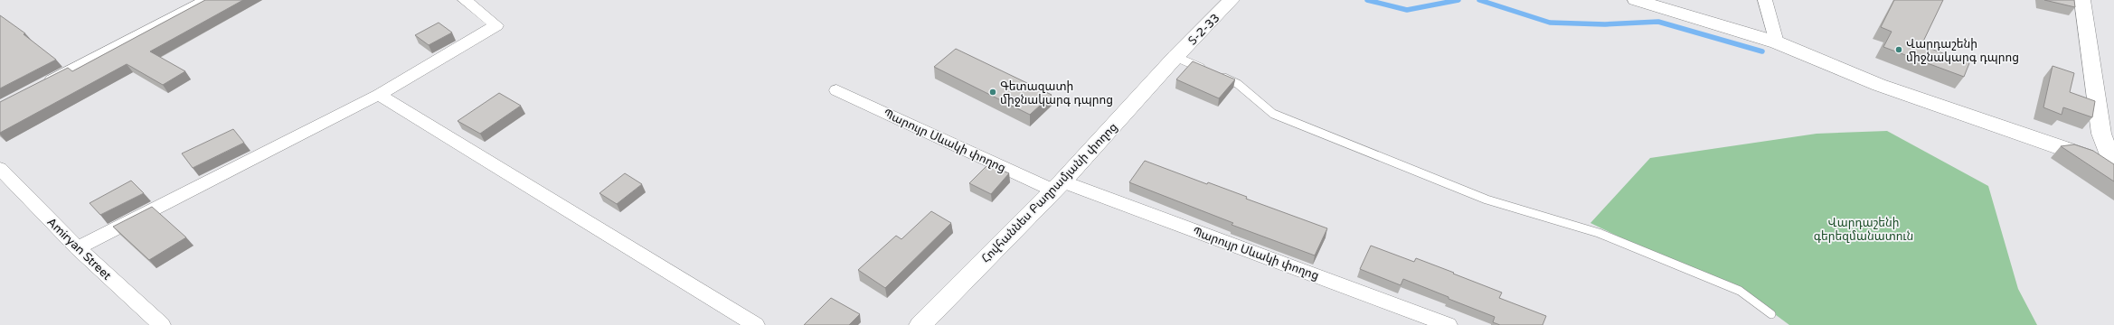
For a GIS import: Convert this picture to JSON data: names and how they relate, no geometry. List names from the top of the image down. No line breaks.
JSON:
{"streets":{"street":["Տ-2-33","Պարույր Սևակի փողոց","Հովհաննես Բաղրամյանի փողոց","Amiryan Street"]},"crossings":[["Տ-2-33","Հովհաննես Բաղրամյանի փողոց"],["Պարույր Սևակի փողոց","Հովհաննես Բաղրամյանի փողոց"]],"parks":["Վարդաշենի գերեզմանատուն"],"places":["Վարդաշենի միջնակարգ դպրոց","Գետազատի միջնակարգ դպրոց"]}
